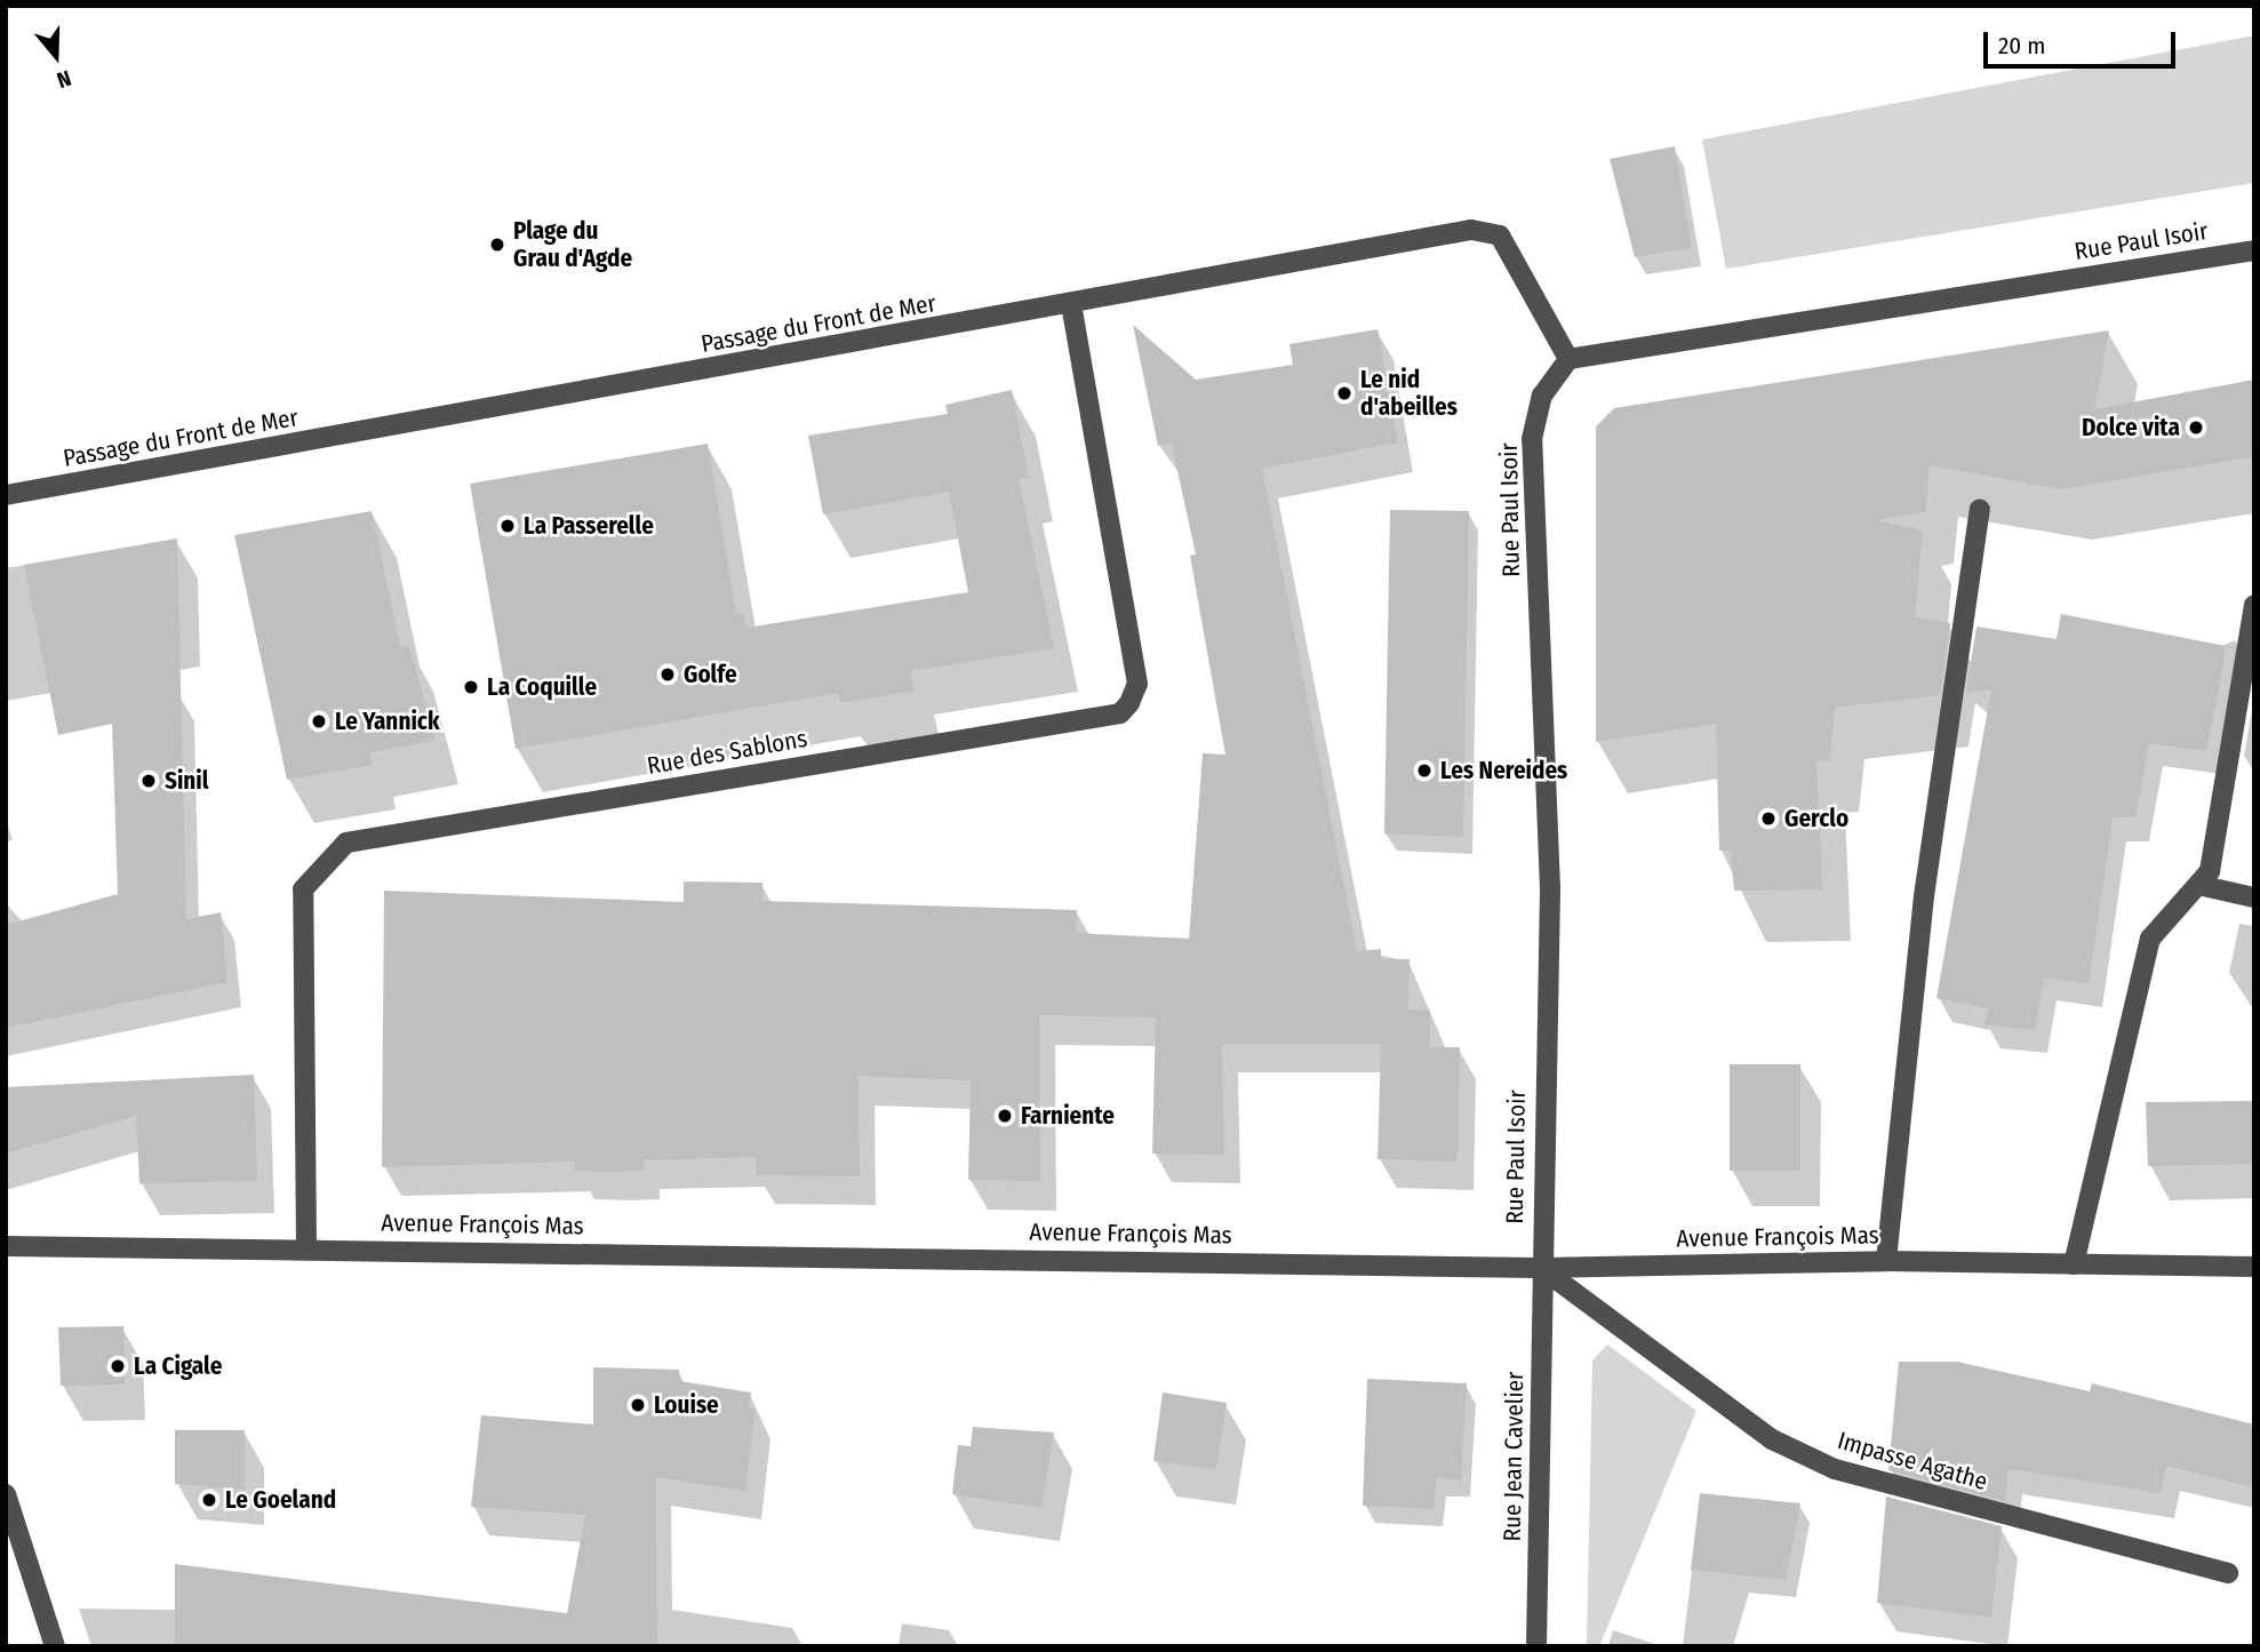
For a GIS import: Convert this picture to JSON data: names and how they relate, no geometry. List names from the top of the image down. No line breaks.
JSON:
{"streets":{"street":["Rue Paul Isoir","Passage du Front de Mer","Rue des Sablons","Avenue François Mas","Rue Jean Cavelier","Impasse Agathe"]},"crossings":[["Rue Paul Isoir","Passage du Front de Mer"],["Rue Paul Isoir","Avenue François Mas"],["Rue Paul Isoir","Rue Jean Cavelier"],["Rue Paul Isoir","Impasse Agathe"],["Passage du Front de Mer","Rue des Sablons"],["Rue des Sablons","Avenue François Mas"],["Avenue François Mas","Rue Jean Cavelier"],["Avenue François Mas","Impasse Agathe"],["Rue Jean Cavelier","Impasse Agathe"]],"places":["Plage du Grau d'Agde","Le nid d'abeilles","Dolce vita","La Passerelle","Golfe","La Coquille","Le Yannick","Les Nereides","Sinil","Gerclo","Farniente","La Cigale","Louise","Le Goeland"],"scale_bar":"20 m","north":"bottom"}
